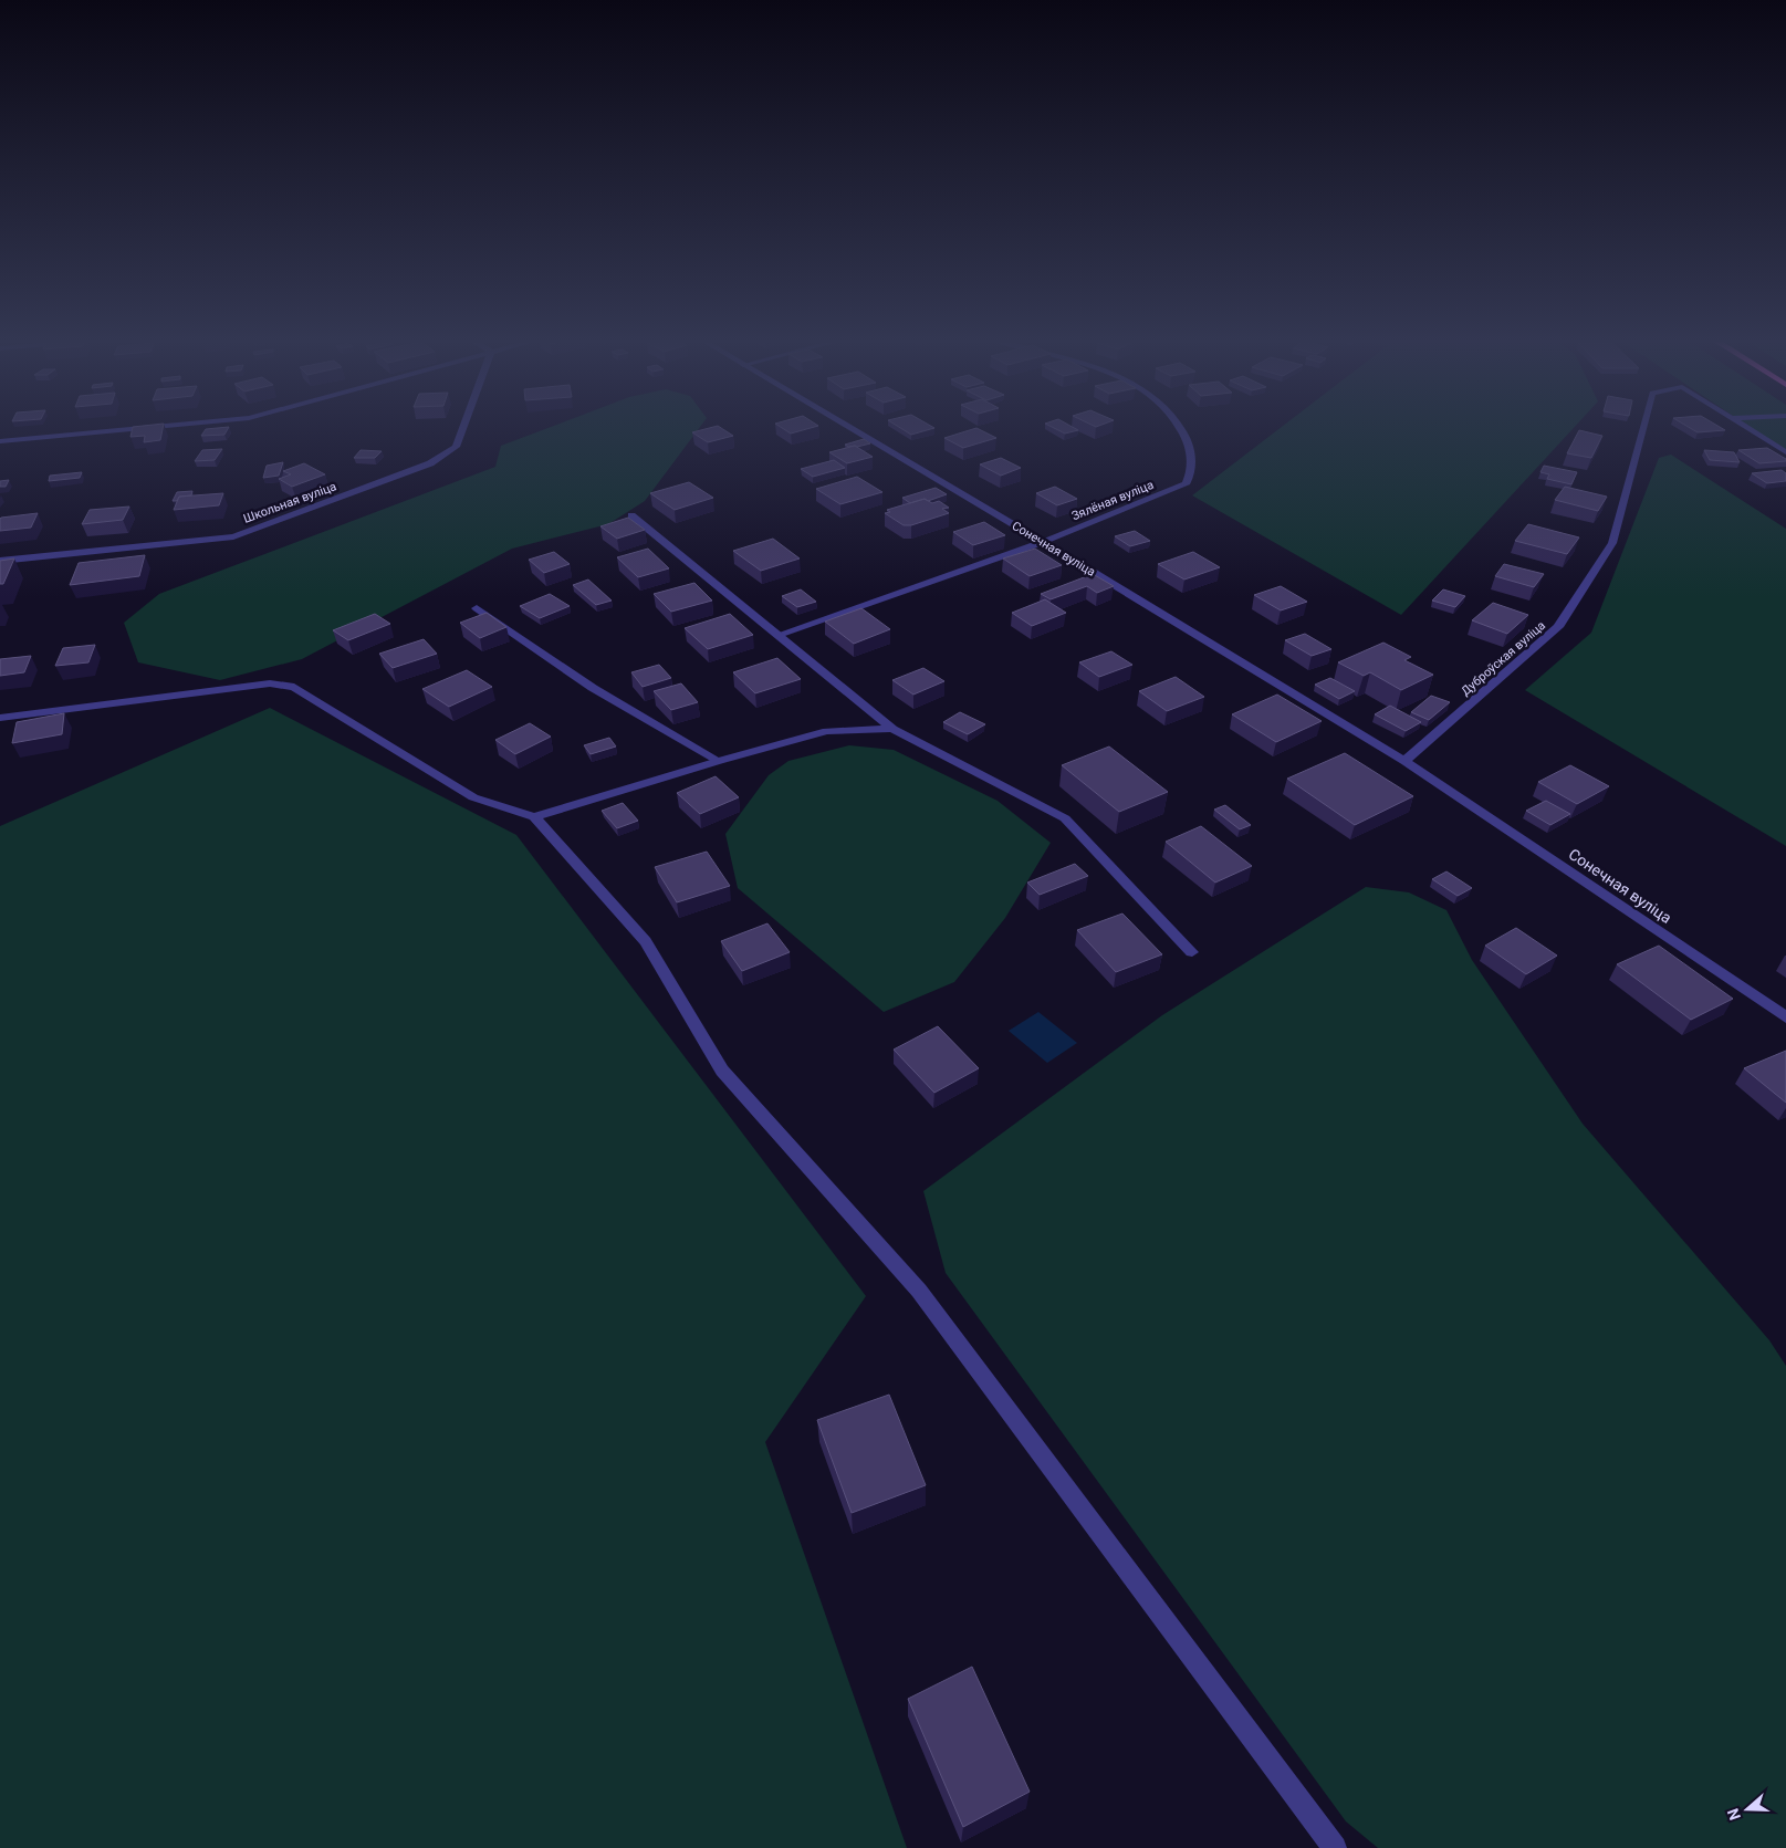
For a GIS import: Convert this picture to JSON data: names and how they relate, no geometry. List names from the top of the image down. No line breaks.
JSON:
{"streets":{"street":["Зялёная вуліца","Школьная вуліца","Сонечная вуліца","Дуброўская вуліца"]},"crossings":[["Зялёная вуліца","Сонечная вуліца"],["Сонечная вуліца","Дуброўская вуліца"]],"north":"left"}
